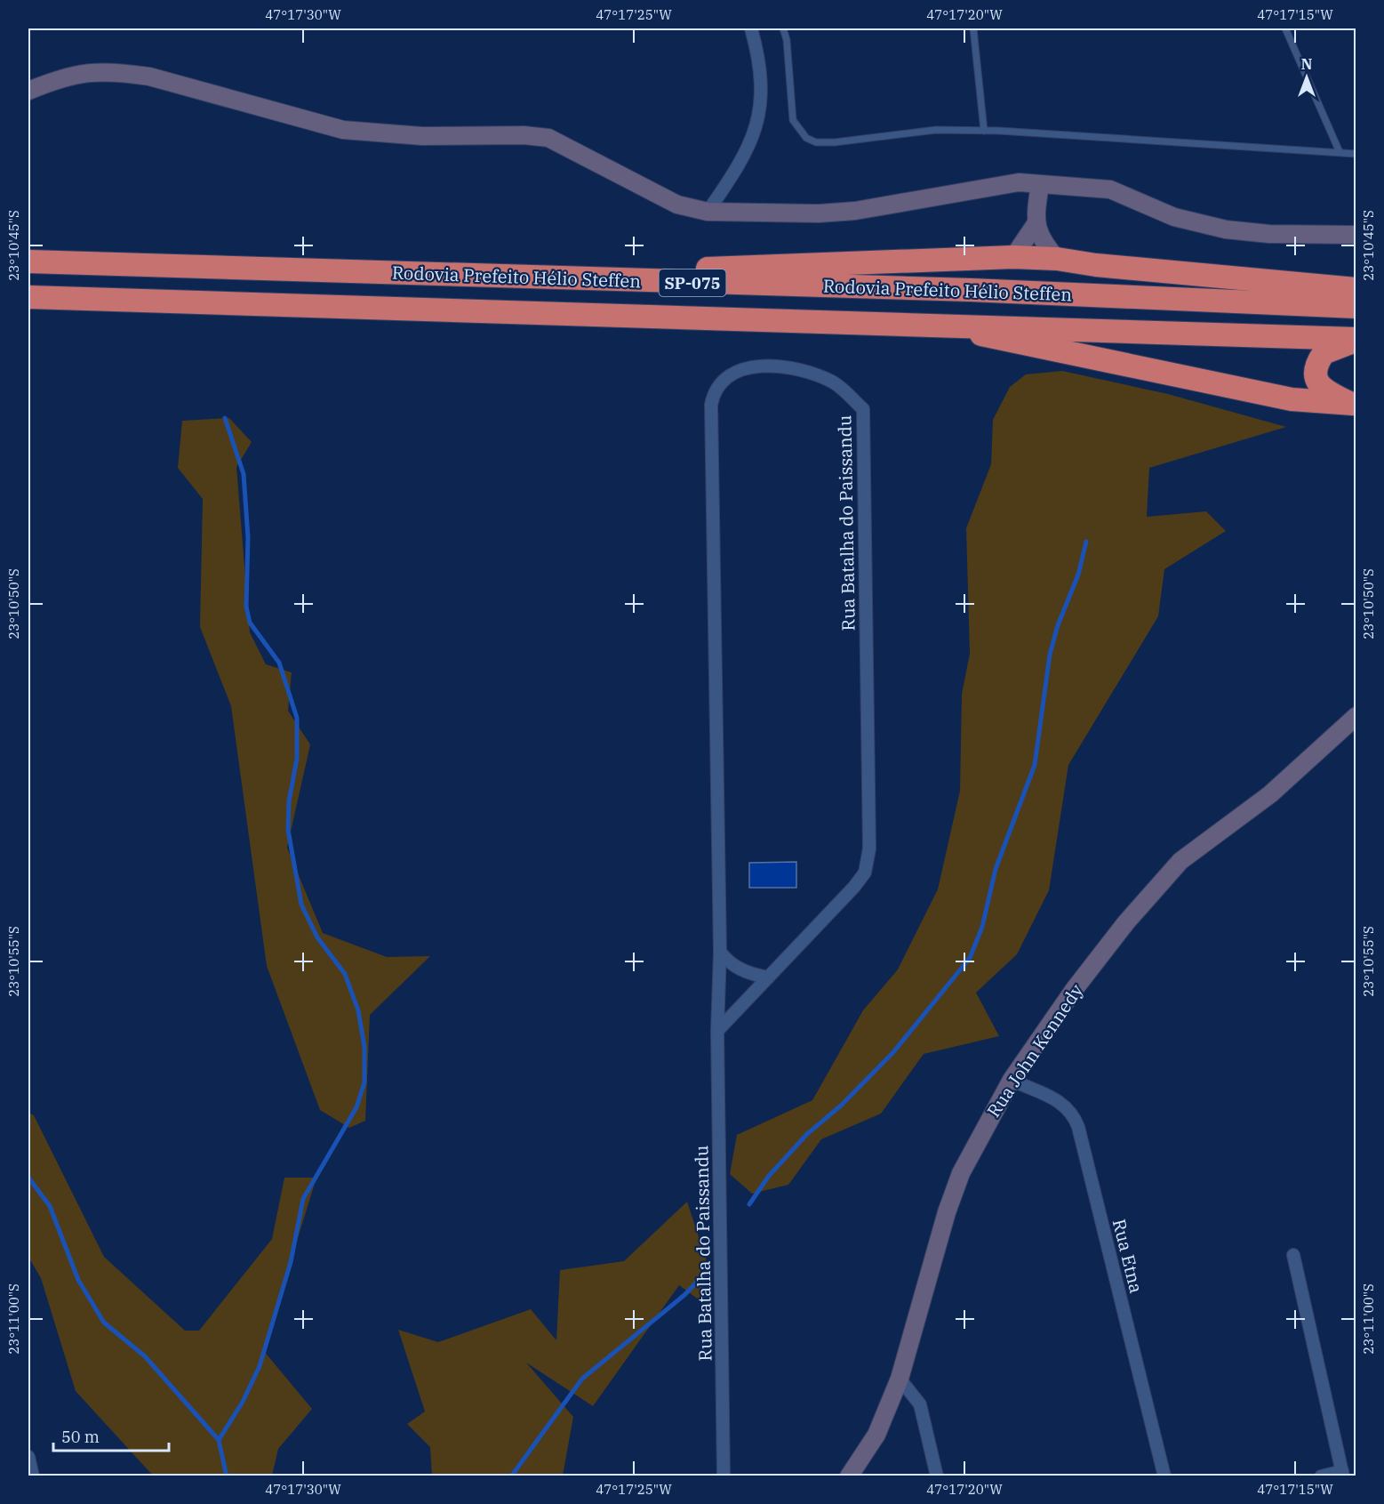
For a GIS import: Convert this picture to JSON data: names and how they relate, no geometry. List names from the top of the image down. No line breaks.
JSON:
{"streets":{"highway":["Rodovia Prefeito Hélio Steffen","SP-075"],"street":["Rua Batalha do Paissandu","Rua John Kennedy","Rua Etna"]},"crossings":[["Rua John Kennedy","Rua Etna"]],"scale_bar":"50 m","north":"top","coordinates":["47°17'30\"W","47°17'25\"W","47°17'20\"W","47°17'15\"W","23°10'45\"S","23°10'50\"S","23°10'55\"S","23°11'00\"S"]}
